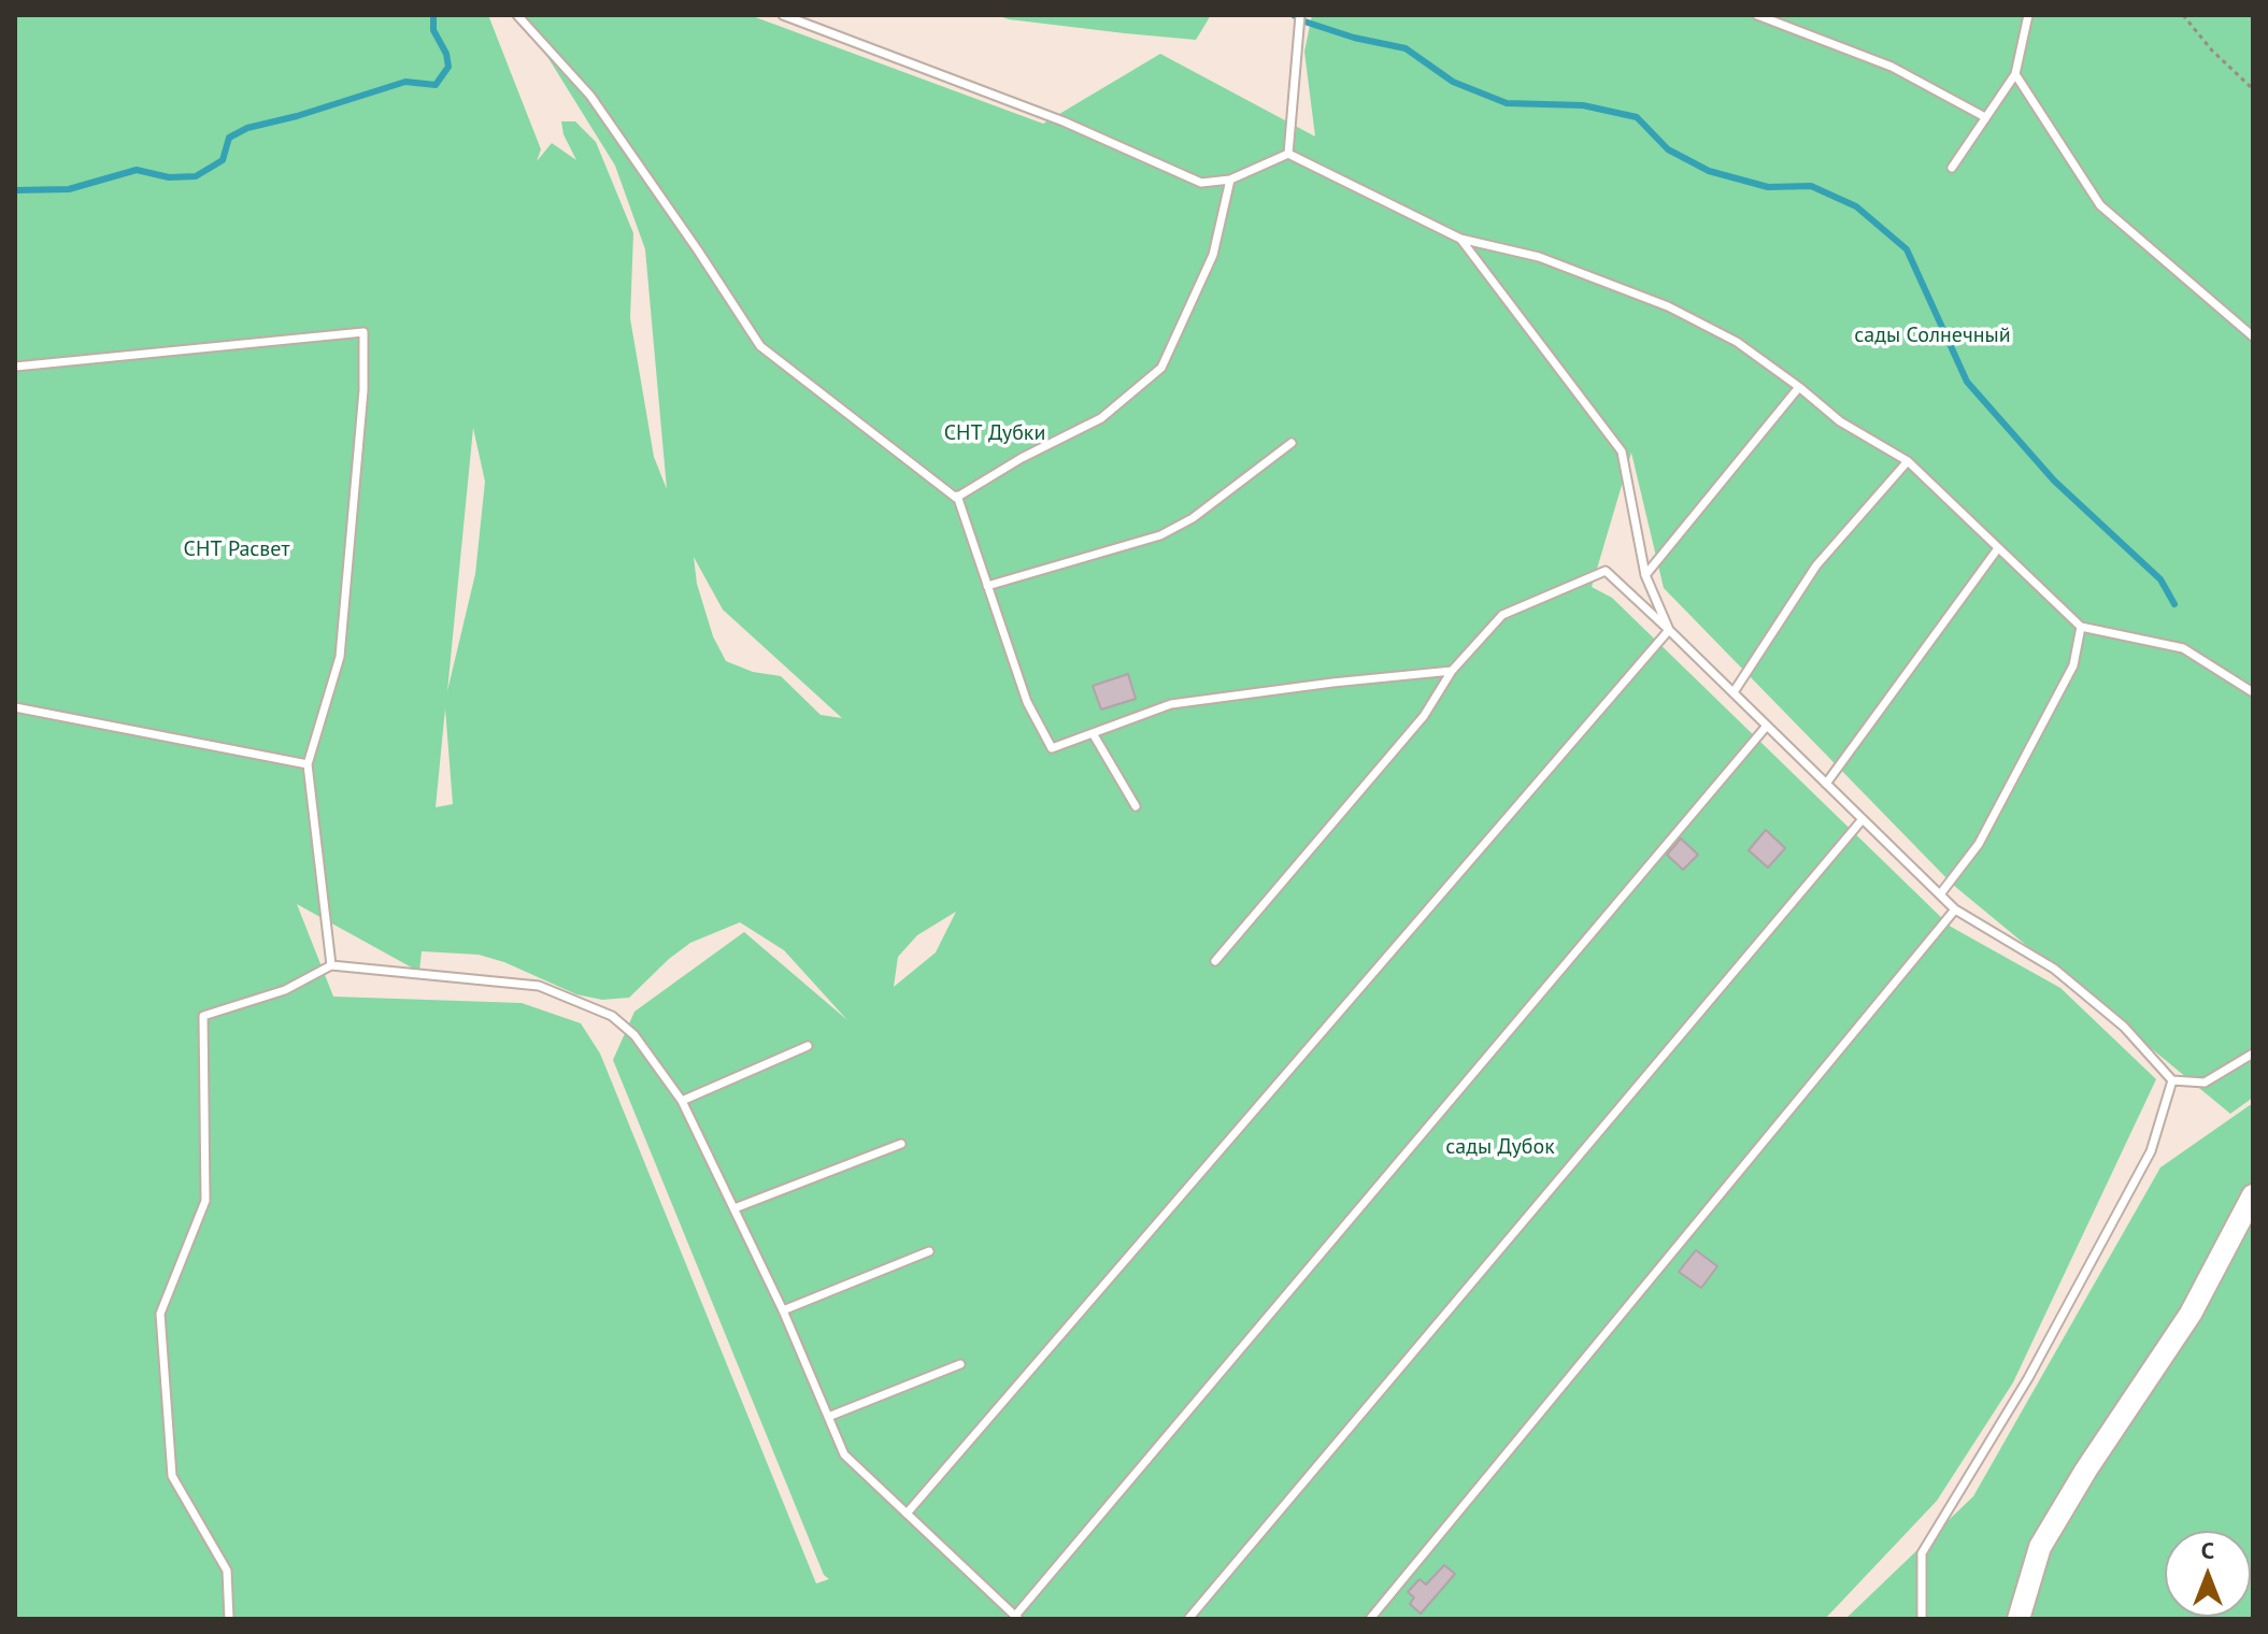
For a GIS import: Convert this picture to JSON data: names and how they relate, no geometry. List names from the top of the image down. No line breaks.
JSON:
{"parks":["сады Солнечный","СНТ Дубки","СНТ Расвет","сады Дубок"],"north":"top"}
